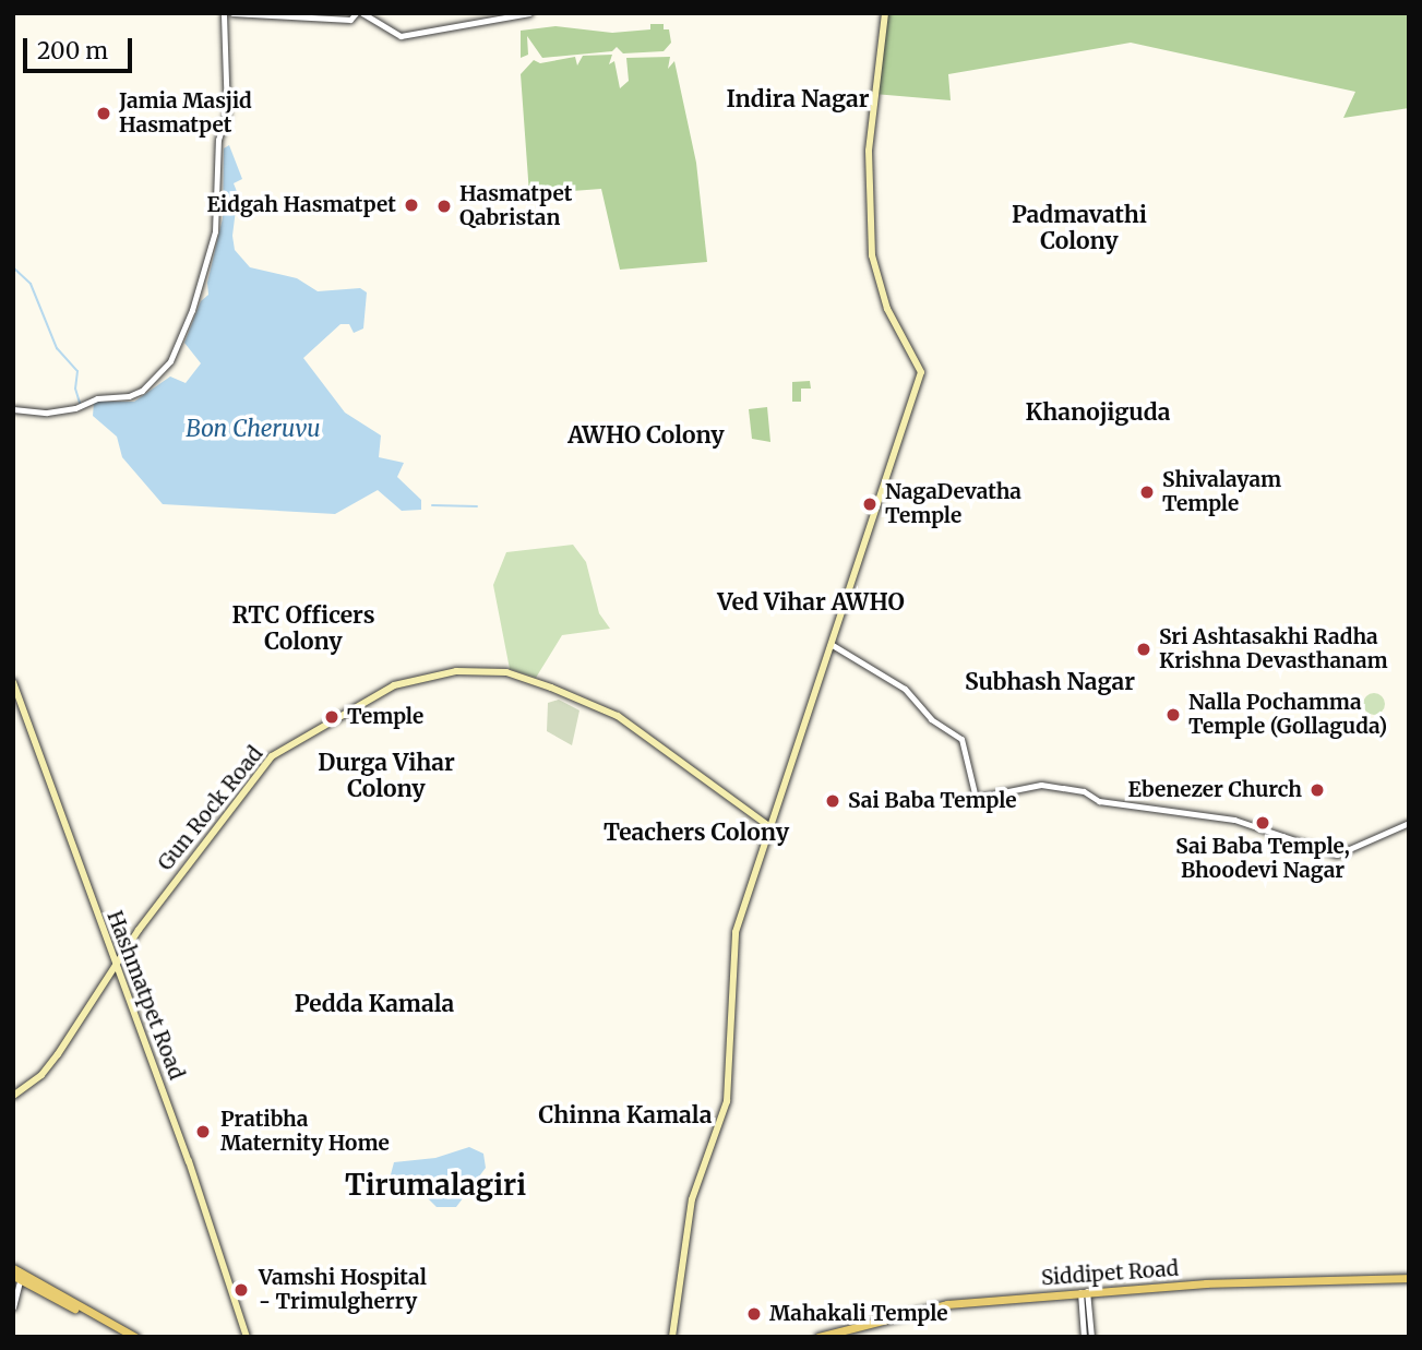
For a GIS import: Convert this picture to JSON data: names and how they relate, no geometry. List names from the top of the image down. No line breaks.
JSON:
{"streets":{"main road":["Gun Rock Road","Hashmatpet Road","Siddipet Road"]},"crossings":[["Gun Rock Road","Hashmatpet Road"]],"districts":["Indira Nagar","Padmavathi Colony","Khanojiguda","AWHO Colony","Ved Vihar AWHO","RTC Officers Colony","Subhash Nagar","Durga Vihar Colony","Teachers Colony","Pedda Kamala","Chinna Kamala","Tirumalagiri"],"water":["Bon Cheruvu"],"places":["Jamia Masjid Hasmatpet","Eidgah Hasmatpet","Hasmatpet Qabristan","Shivalayam Temple","NagaDevatha Temple","Sri Ashtasakhi Radha Krishna Devasthanam","Nalla Pochamma Temple (Gollaguda)","Temple","Ebenezer Church","Sai Baba Temple","Sai Baba Temple, Bhoodevi Nagar","Pratibha Maternity Home","Vamshi Hospital - Trimulgherry","Mahakali Temple"],"scale_bar":"200 m"}
